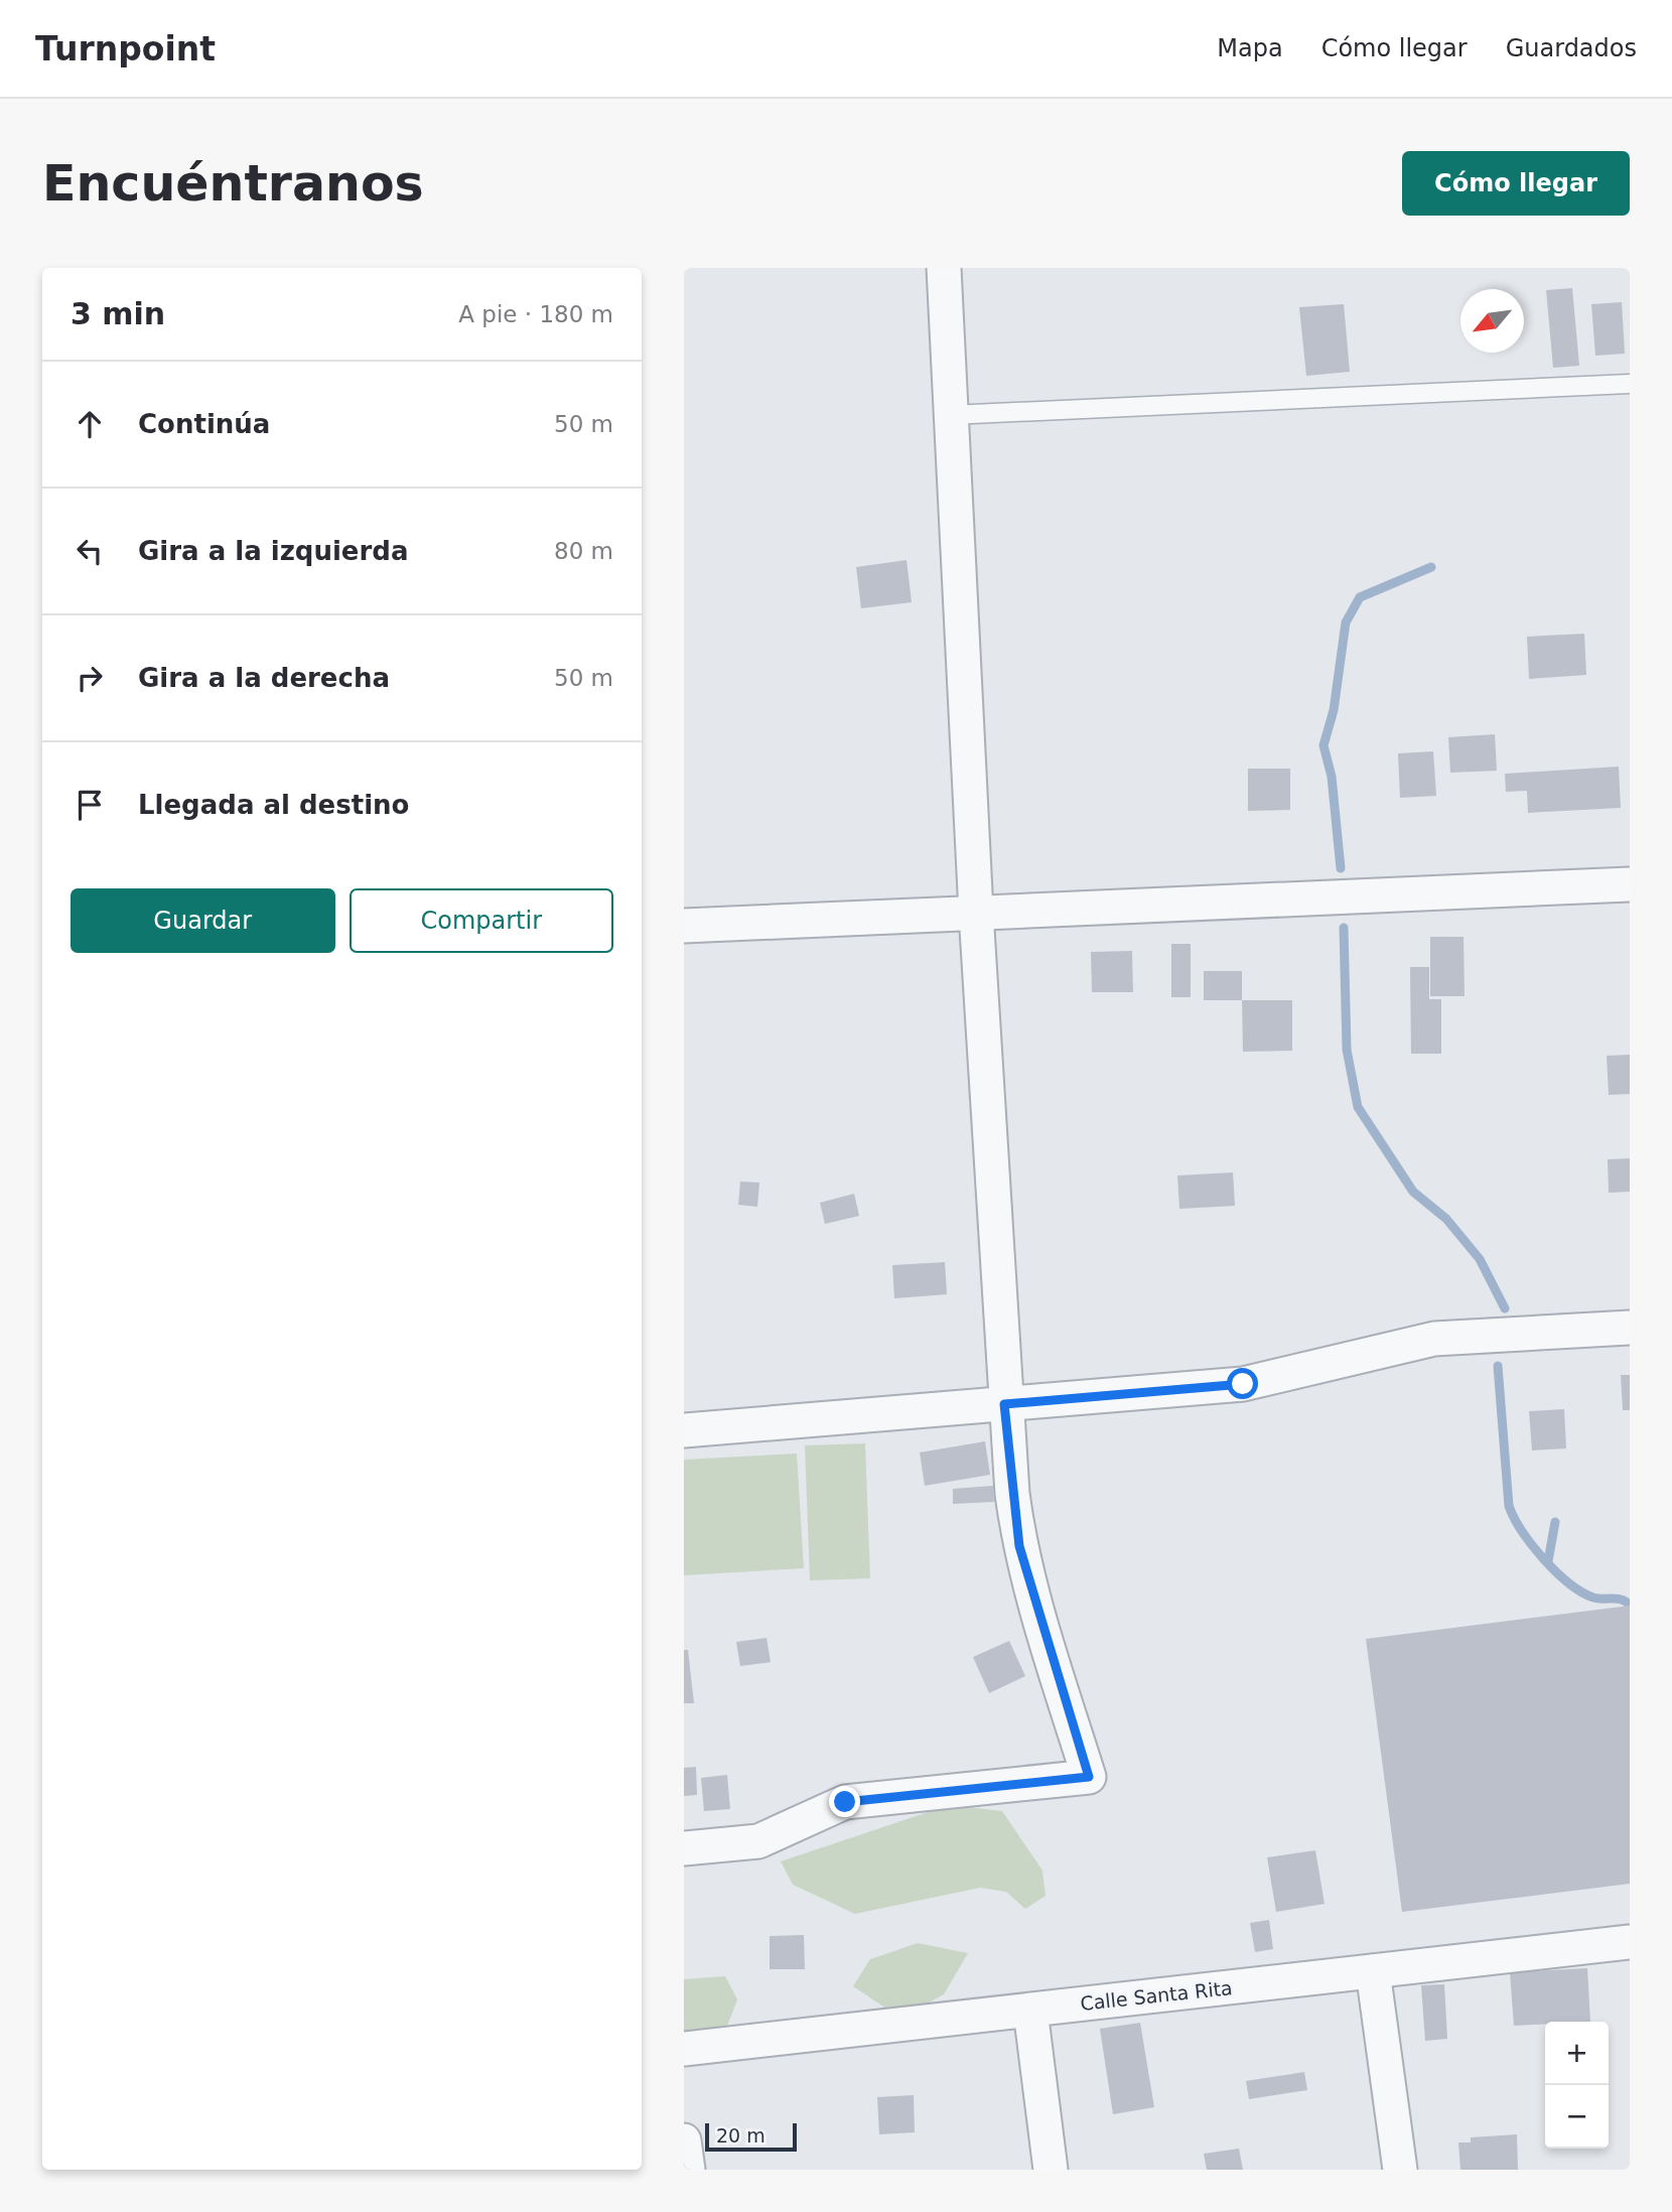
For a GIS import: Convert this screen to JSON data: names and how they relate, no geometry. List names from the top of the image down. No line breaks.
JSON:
{"streets":{"street":["Calle Santa Rita"]},"scale_bar":"20 m","north":"bottom left","page":{"header":"Turnpoint","nav":["Mapa","Cómo llegar","Guardados"],"buttons":["Cómo llegar",["Guardar","Compartir"]],"title":"Encuéntranos","heading":["3 min","A pie · 180 m"],"list":[["Continúa","50 m"],["Gira a la izquierda","80 m"],["Gira a la derecha","50 m"],"Llegada al destino"],"map_buttons":["+","−"],"scale":"20 m"}}
